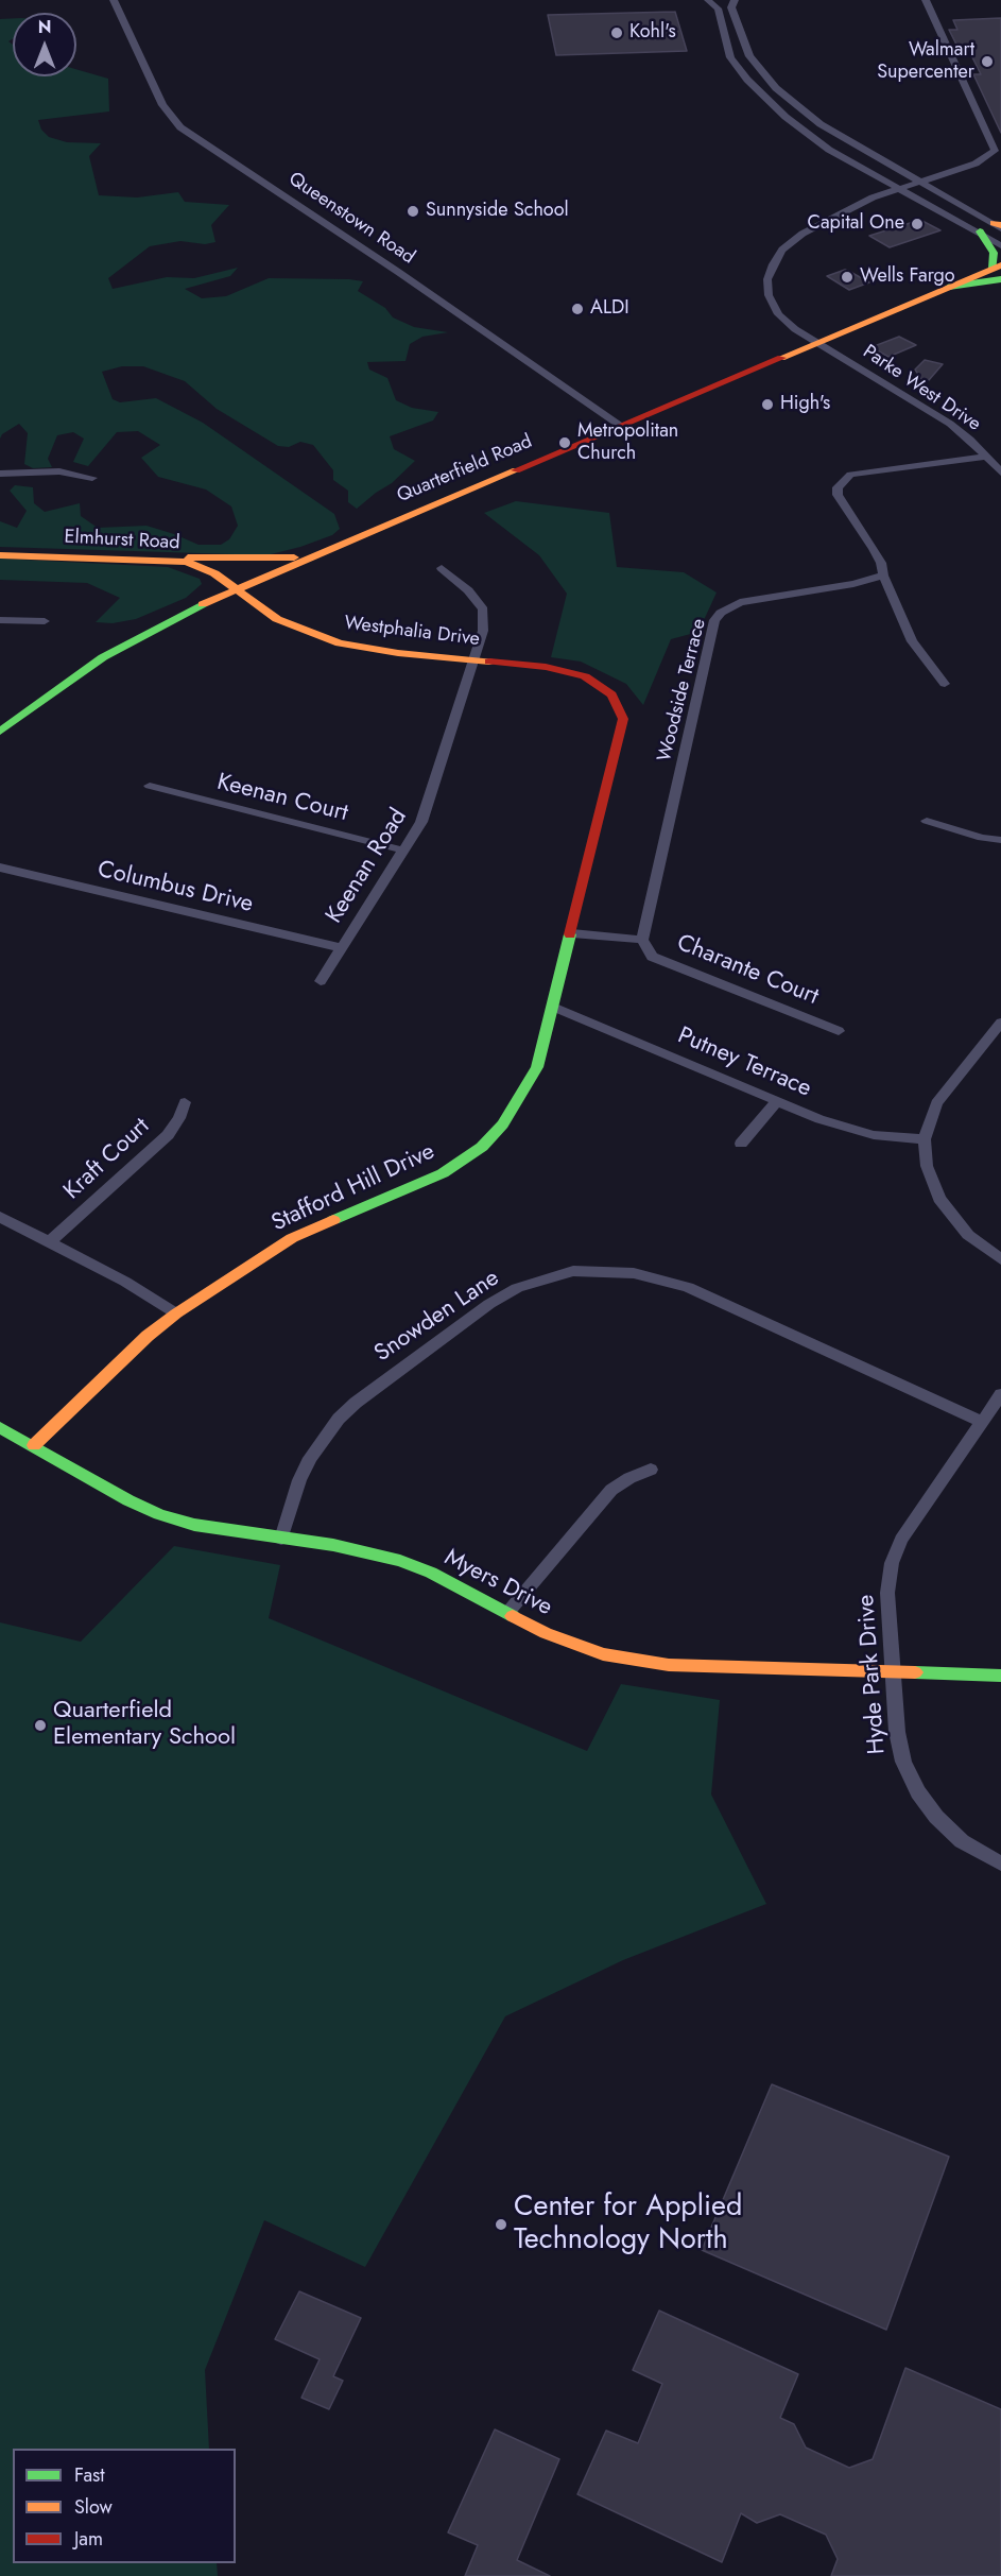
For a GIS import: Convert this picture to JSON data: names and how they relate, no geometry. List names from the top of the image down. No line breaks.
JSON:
{"streets":{"main road":["Quarterfield Road","Elmhurst Road","Westphalia Drive","Stafford Hill Drive","Myers Drive"],"street":["Queenstown Road","Parke West Drive","Woodside Terrace","Keenan Court","Keenan Road","Columbus Drive","Charante Court","Putney Terrace","Kraft Court","Snowden Lane","Hyde Park Drive"]},"crossings":[["Queenstown Road","Quarterfield Road"],["Parke West Drive","Quarterfield Road"],["Quarterfield Road","Elmhurst Road"],["Quarterfield Road","Westphalia Drive"],["Elmhurst Road","Westphalia Drive"],["Westphalia Drive","Keenan Road"],["Westphalia Drive","Stafford Hill Drive"],["Woodside Terrace","Charante Court"],["Keenan Court","Keenan Road"],["Keenan Road","Columbus Drive"],["Charante Court","Stafford Hill Drive"],["Putney Terrace","Stafford Hill Drive"],["Stafford Hill Drive","Myers Drive"],["Snowden Lane","Myers Drive"],["Snowden Lane","Hyde Park Drive"],["Myers Drive","Hyde Park Drive"]],"places":["Kohl's","Walmart Supercenter","Sunnyside School","Capital One","Wells Fargo","ALDI","High's","Metropolitan Church","Quarterfield Elementary School","Center for Applied Technology North"],"legend":["Fast","Slow","Jam"],"north":"top"}
